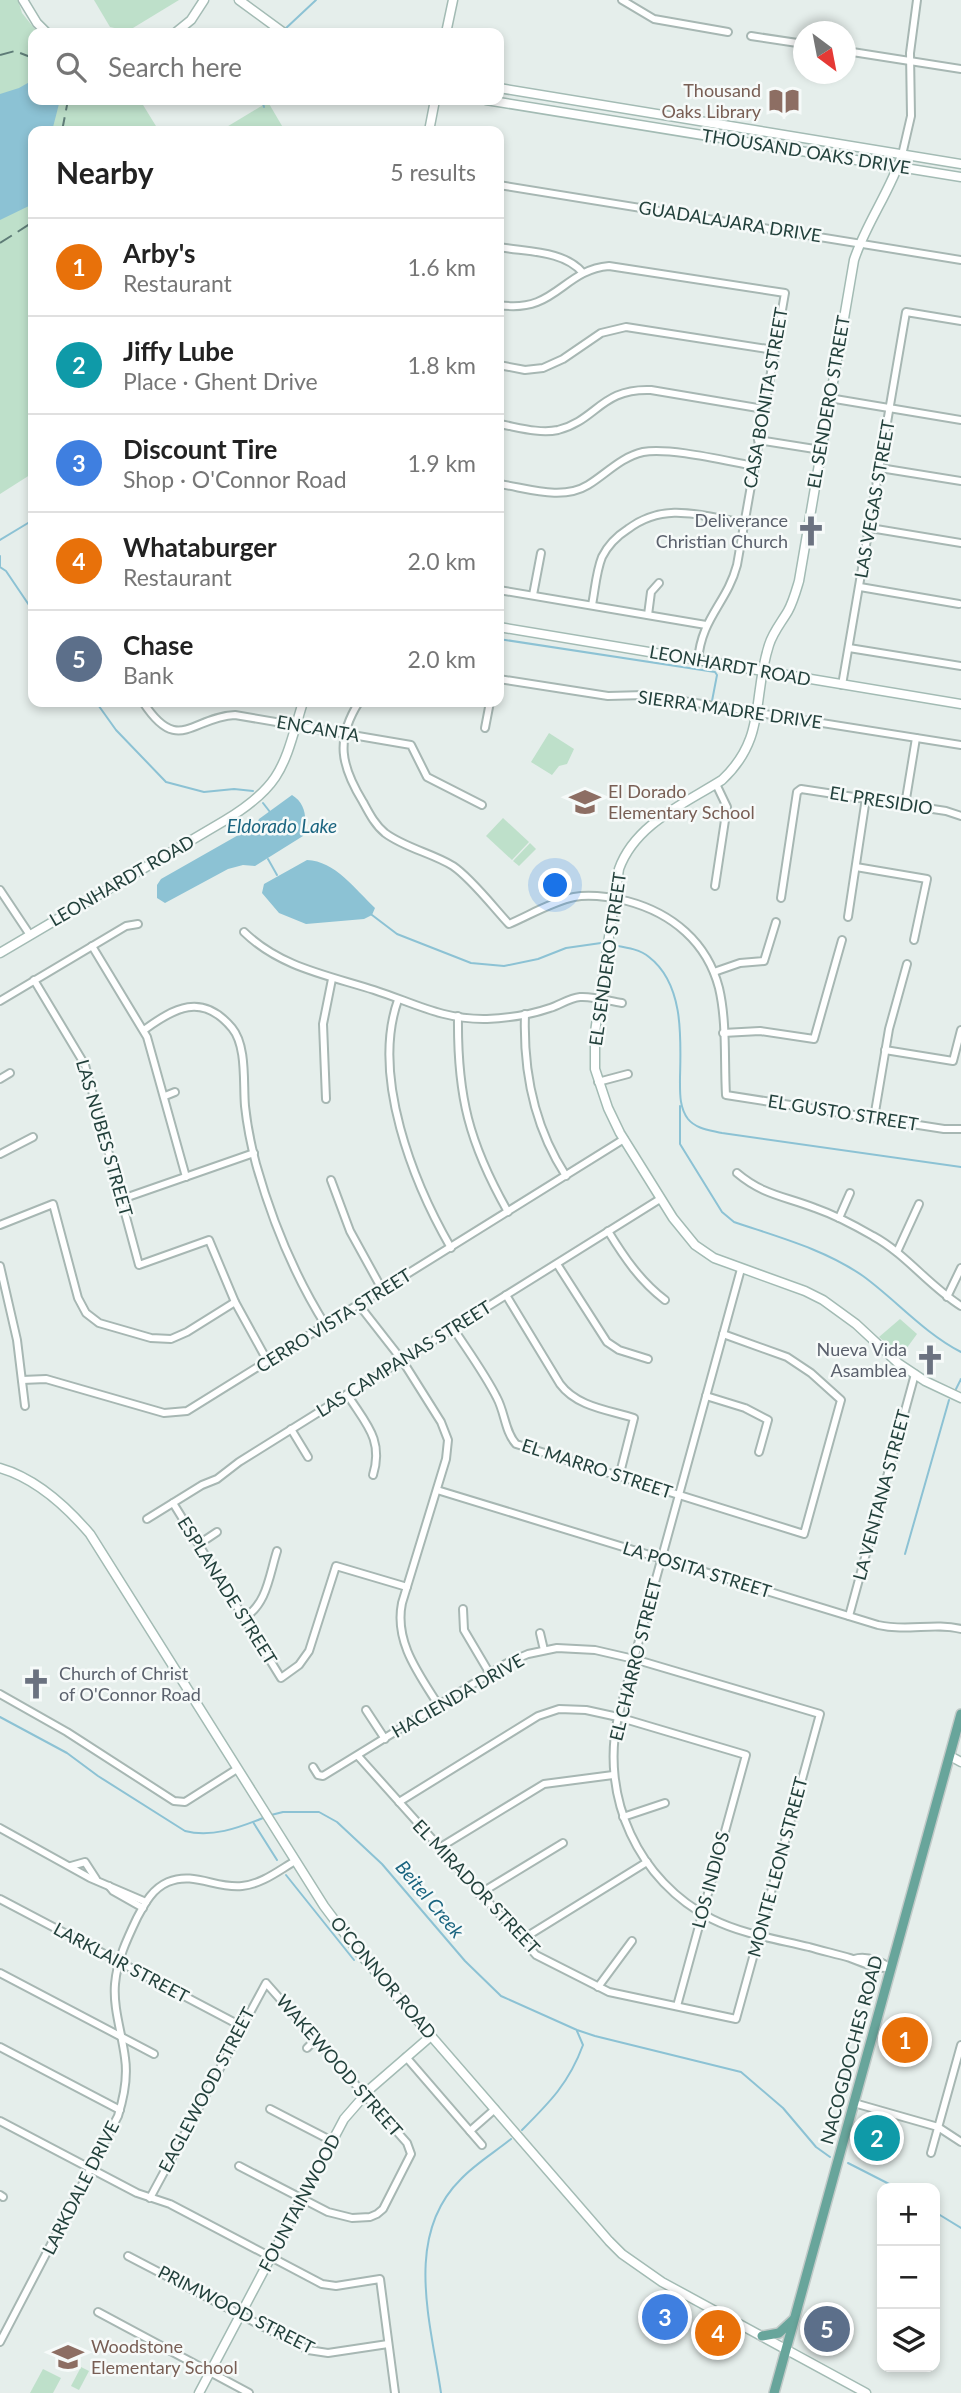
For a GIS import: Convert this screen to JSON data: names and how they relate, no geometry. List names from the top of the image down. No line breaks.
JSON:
{"streets":{"main road":["NACOGDOCHES ROAD"],"street":["THOUSAND OAKS DRIVE","GUADALAJARA DRIVE","CASA BONITA STREET","EL SENDERO STREET","LAS VEGAS STREET","LEONHARDT ROAD","SIERRA MADRE DRIVE","ENCANTA","EL PRESIDIO","EL GUSTO STREET","LAS NUBES STREET","CERRO VISTA STREET","LAS CAMPANAS STREET","EL MARRO STREET","LA VENTANA STREET","LA POSITA STREET","ESPLANADE STREET","EL CHARRO STREET","HACIENDA DRIVE","MONTE LEON STREET","LOS INDIOS","EL MIRADOR STREET","LARKLAIR STREET","O'CONNOR ROAD","WAKEWOOD STREET","EAGLEWOOD STREET","LARKDALE DRIVE","FOUNTAINWOOD","PRIMWOOD STREET"]},"crossings":[["THOUSAND OAKS DRIVE","EL SENDERO STREET"],["GUADALAJARA DRIVE","EL SENDERO STREET"],["CASA BONITA STREET","LEONHARDT ROAD"],["EL SENDERO STREET","LEONHARDT ROAD"],["EL SENDERO STREET","SIERRA MADRE DRIVE"],["EL SENDERO STREET","CERRO VISTA STREET"],["EL SENDERO STREET","LAS CAMPANAS STREET"],["EL SENDERO STREET","LA VENTANA STREET"],["EL SENDERO STREET","EL CHARRO STREET"],["LAS VEGAS STREET","LEONHARDT ROAD"],["LEONHARDT ROAD","ENCANTA"],["LAS CAMPANAS STREET","EL MARRO STREET"],["LAS CAMPANAS STREET","ESPLANADE STREET"],["EL MARRO STREET","EL CHARRO STREET"],["LA VENTANA STREET","LA POSITA STREET"],["LA POSITA STREET","EL CHARRO STREET"],["EL CHARRO STREET","HACIENDA DRIVE"],["EL CHARRO STREET","MONTE LEON STREET"],["EL CHARRO STREET","LOS INDIOS"],["EL CHARRO STREET","NACOGDOCHES ROAD"],["HACIENDA DRIVE","MONTE LEON STREET"],["HACIENDA DRIVE","EL MIRADOR STREET"],["MONTE LEON STREET","EL MIRADOR STREET"],["LOS INDIOS","EL MIRADOR STREET"],["LARKLAIR STREET","EAGLEWOOD STREET"],["LARKLAIR STREET","LARKDALE DRIVE"],["O'CONNOR ROAD","NACOGDOCHES ROAD"],["O'CONNOR ROAD","LARKDALE DRIVE"],["O'CONNOR ROAD","FOUNTAINWOOD"],["WAKEWOOD STREET","EAGLEWOOD STREET"],["WAKEWOOD STREET","FOUNTAINWOOD"],["FOUNTAINWOOD","PRIMWOOD STREET"]],"water":["Eldorado Lake","Beitel Creek"],"places":{"library":["Thousand Oaks Library"],"church":["Deliverance Christian Church","Nueva Vida Asamblea","Church of Christ of O'Connor Road"],"school or university":["El Dorado Elementary School","Woodstone Elementary School"]},"north":"bottom right","page":{"search":"Search here","heading":["Nearby","5 results"],"list":[{"mark":"1","name":"Arby's","note":"Restaurant","value":"1.6 km"},{"mark":"2","name":"Jiffy Lube","note":"Place · Ghent Drive","value":"1.8 km"},{"mark":"3","name":"Discount Tire","note":"Shop · O'Connor Road","value":"1.9 km"},{"mark":"4","name":"Whataburger","note":"Restaurant","value":"2.0 km"},{"mark":"5","name":"Chase","note":"Bank","value":"2.0 km"}],"pins":["1","2","3","5","4"],"map_buttons":["+","−"]}}
